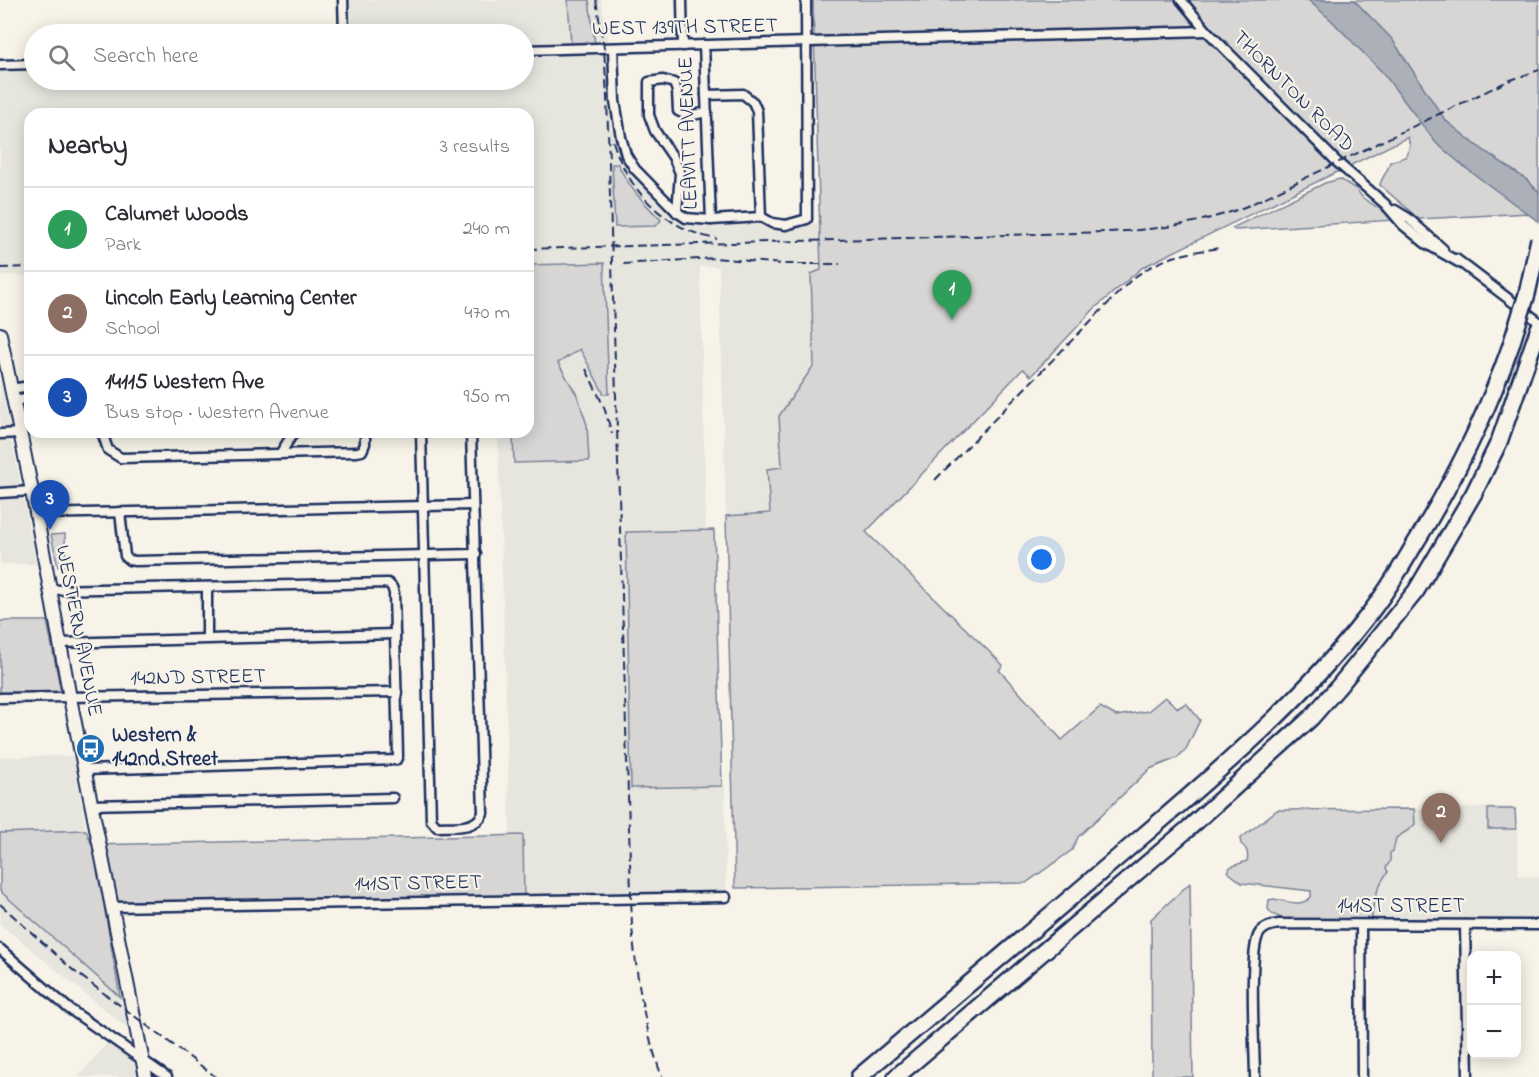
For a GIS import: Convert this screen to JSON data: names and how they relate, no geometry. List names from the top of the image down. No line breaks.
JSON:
{"streets":{"main road":["WESTERN AVENUE"],"street":["WEST 139TH STREET","THORNTON ROAD","LEAVITT AVENUE","142ND STREET","141ST STREET"]},"crossings":[["WEST 139TH STREET","THORNTON ROAD"],["WEST 139TH STREET","LEAVITT AVENUE"],["WESTERN AVENUE","142ND STREET"],["WESTERN AVENUE","141ST STREET"]],"places":{"bus stop":["Western & 142nd Street"]},"page":{"search":"Search here","heading":["Nearby","3 results"],"list":[{"mark":"1","name":"Calumet Woods","note":"Park","value":"240 m"},{"mark":"2","name":"Lincoln Early Learning Center","note":"School","value":"470 m"},{"mark":"3","name":"14115 Western Ave","note":"Bus stop · Western Avenue","value":"950 m"}],"pins":["1","3","2"],"map_buttons":["+","−"]}}
